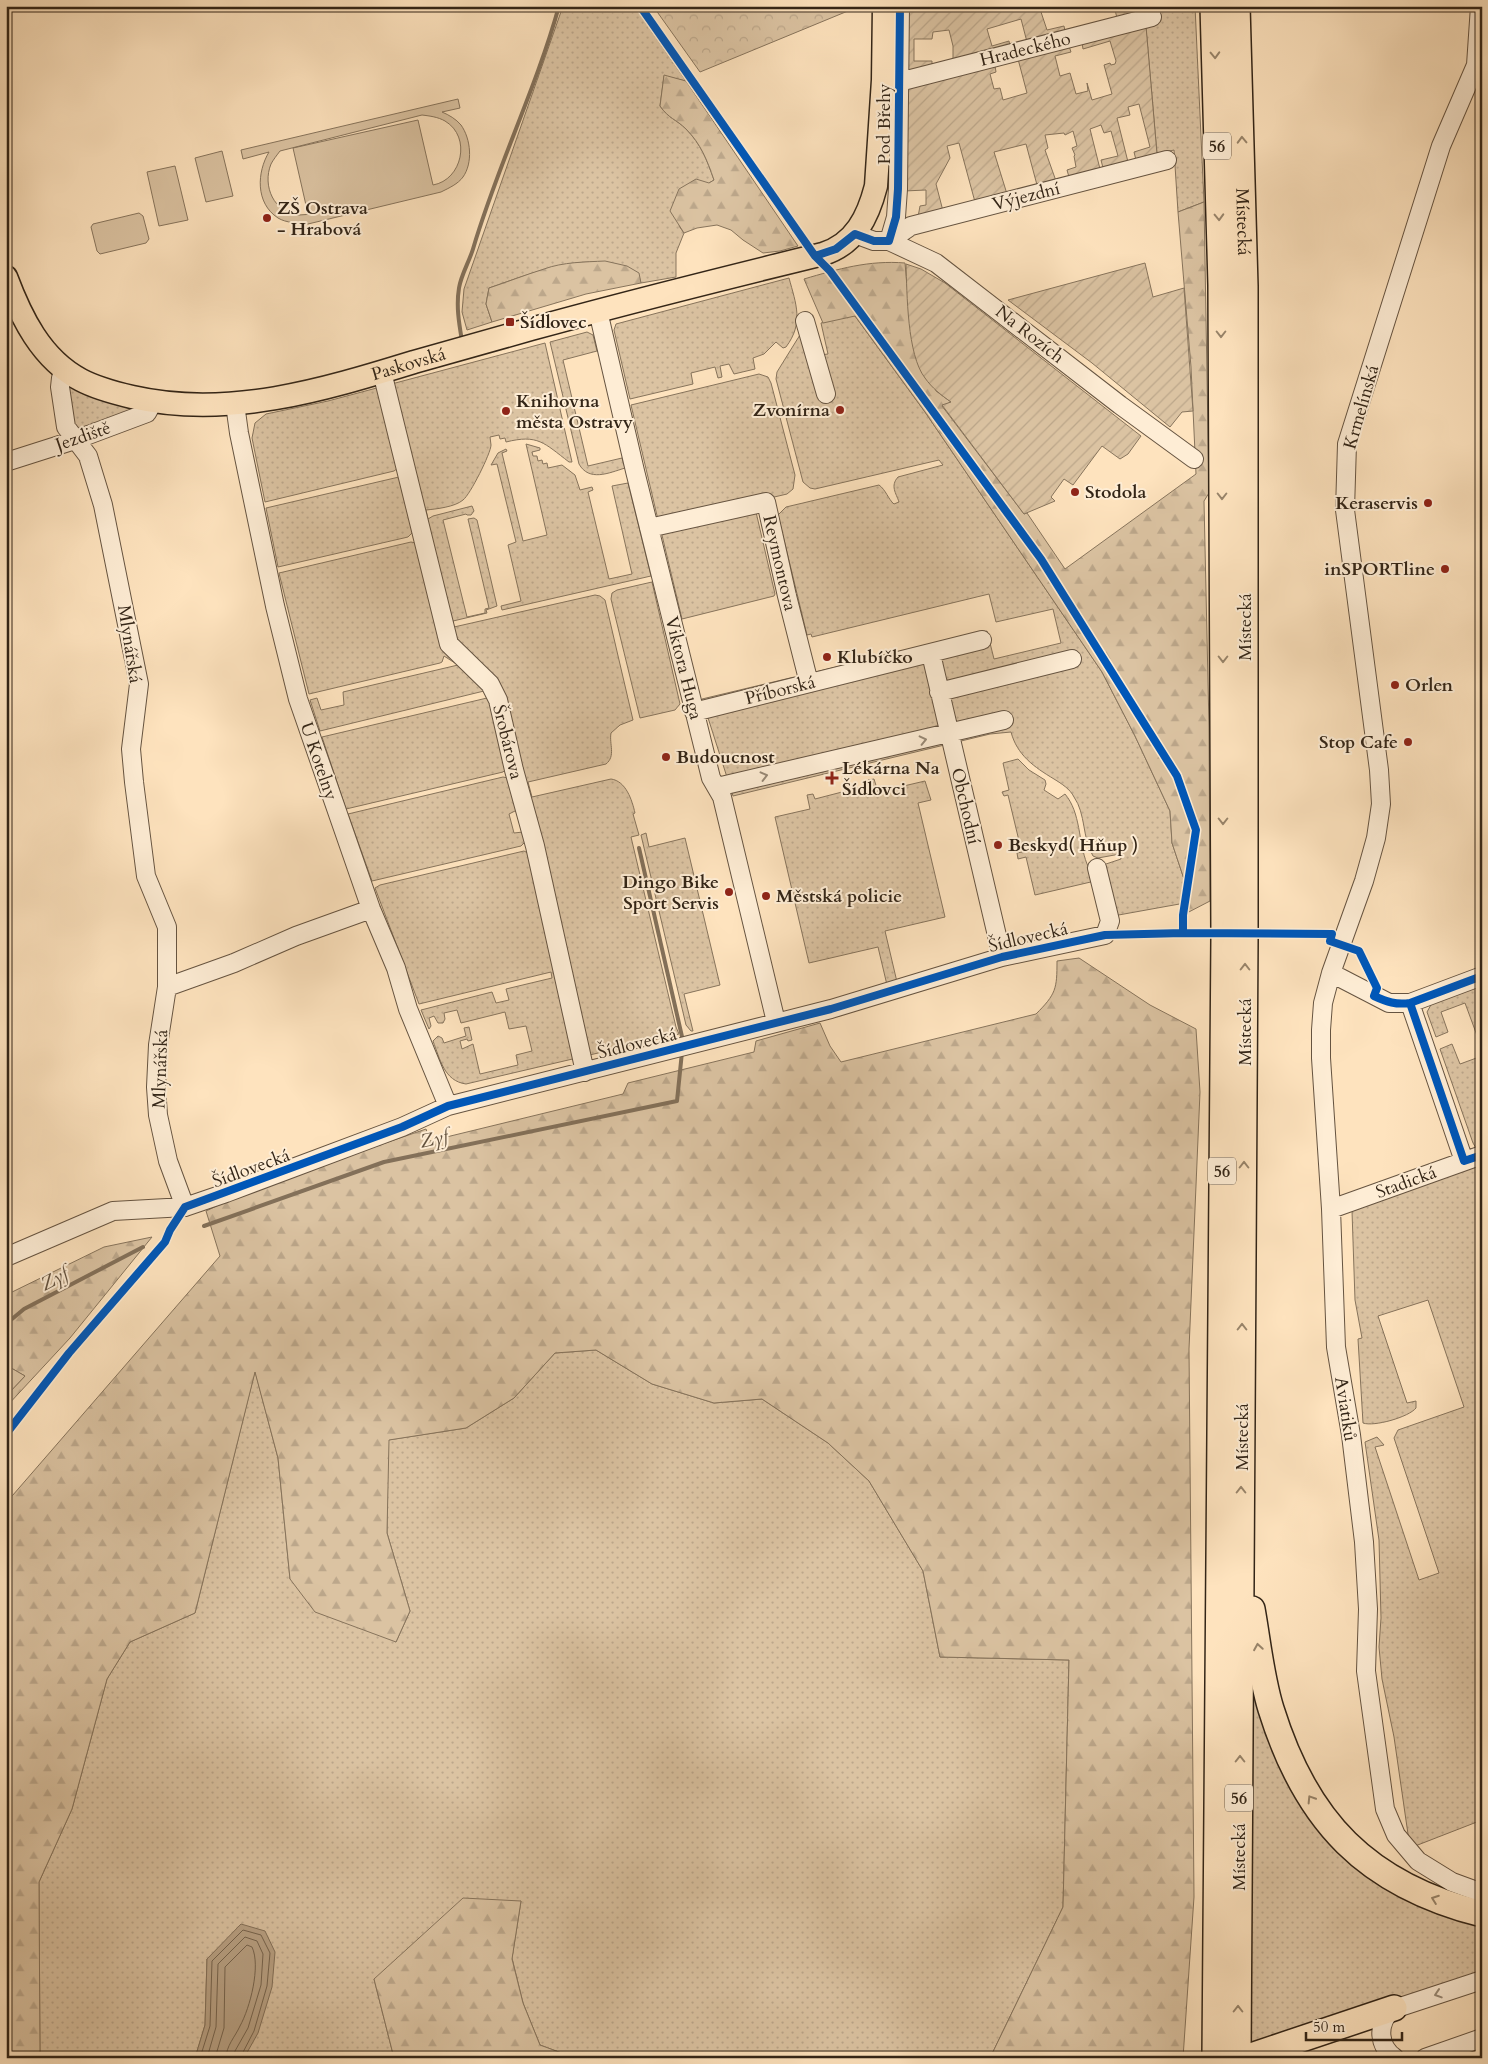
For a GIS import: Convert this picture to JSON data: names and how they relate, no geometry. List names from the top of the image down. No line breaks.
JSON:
{"streets":{"highway":["56","Místecká"],"main road":["Paskovská"],"street":["Hradeckého","Pod Břehy","Výjezdní","Na Rozích","Krmelínská","Jezdiště","Reymontova","Mlynářská","Viktora Huga","Příborská","Šrobárova","U Kotelny","Obchodní","Šídlovecká","Stadická","Aviatiků"]},"crossings":[["Hradeckého","Pod Břehy"],["Pod Břehy","Výjezdní"],["Pod Břehy","Na Rozích"],["56","Místecká"],["Výjezdní","Na Rozích"],["Na Rozích","Paskovská"],["Paskovská","Jezdiště"],["Paskovská","Mlynářská"],["Paskovská","Viktora Huga"],["Paskovská","Šrobárova"],["Paskovská","U Kotelny"],["Krmelínská","Aviatiků"],["Jezdiště","Mlynářská"],["Reymontova","Viktora Huga"],["Reymontova","Příborská"],["Mlynářská","Šídlovecká"],["Viktora Huga","Příborská"],["Viktora Huga","Šídlovecká"],["Příborská","Obchodní"],["Šrobárova","Šídlovecká"],["U Kotelny","Šídlovecká"],["Obchodní","Šídlovecká"],["Stadická","Aviatiků"]],"water":["Zyf"],"places":{"other":["ZŠ Ostrava - Hrabová","Zvonírna","Knihovna města Ostravy","Stodola","Keraservis","inSPORTline","Klubíčko","Orlen","Stop Cafe","Budoucnost","Beskyd( Hňup )","Dingo Bike Sport Servis","Městská policie"],"transit":["Šídlovec"],"health":["Lékárna Na Šídlovci"]},"scale_bar":"50 m"}
